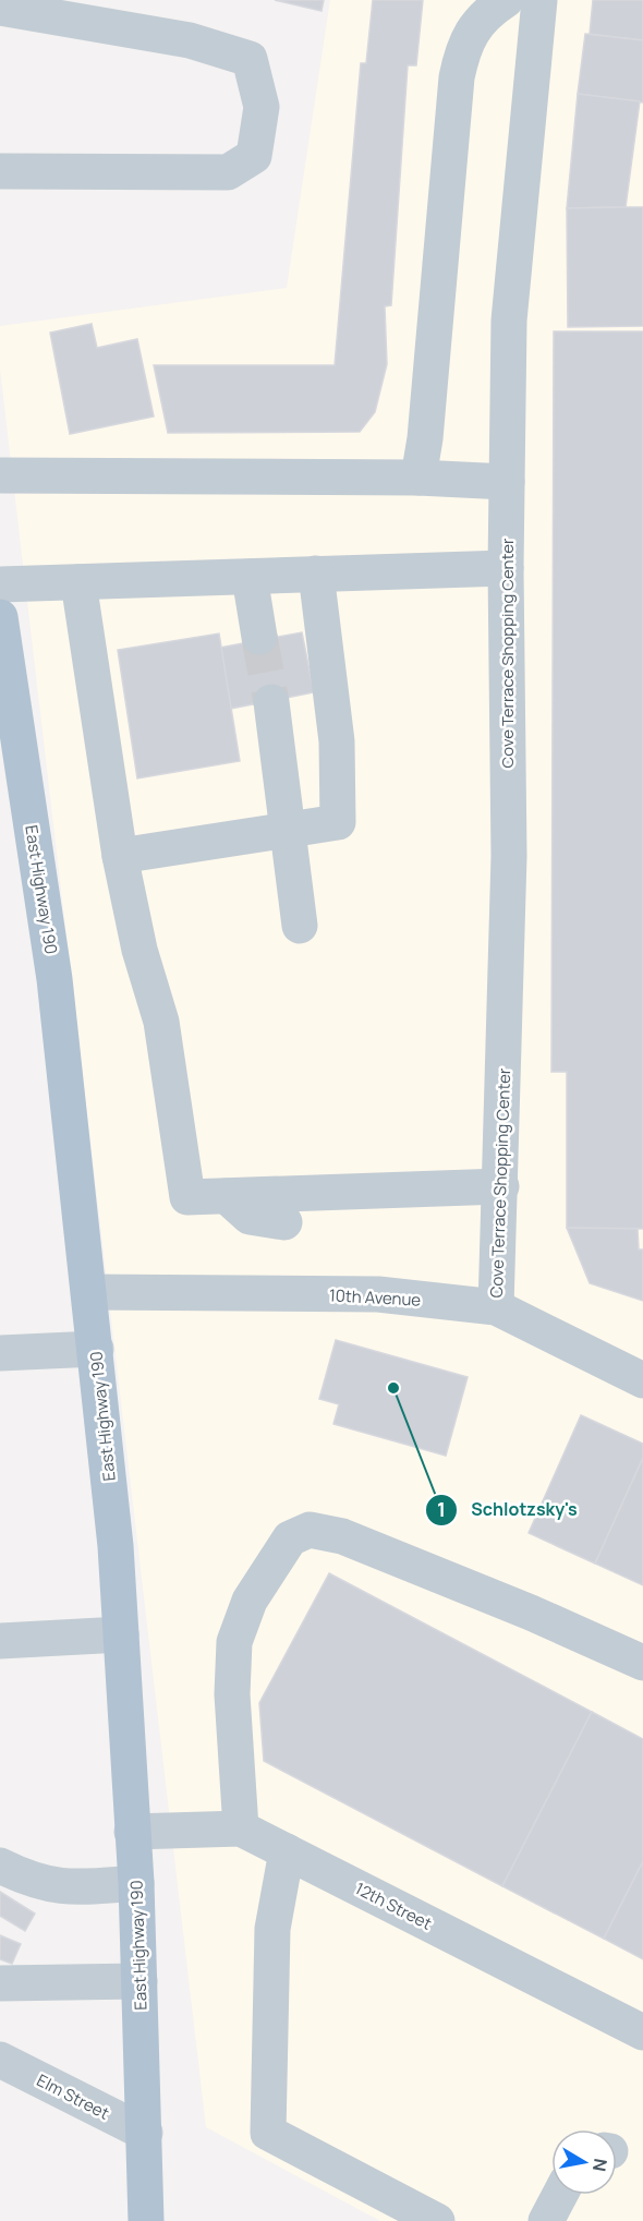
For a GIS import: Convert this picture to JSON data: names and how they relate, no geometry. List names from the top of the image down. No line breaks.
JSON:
{"streets":{"main road":["East Highway 190"],"street":["Cove Terrace Shopping Center","10th Avenue","12th Street","Elm Street"]},"crossings":[["Cove Terrace Shopping Center","10th Avenue"],["East Highway 190","10th Avenue"],["East Highway 190","12th Street"],["East Highway 190","Elm Street"]],"places":["Schlotzsky's"],"north":"right"}
